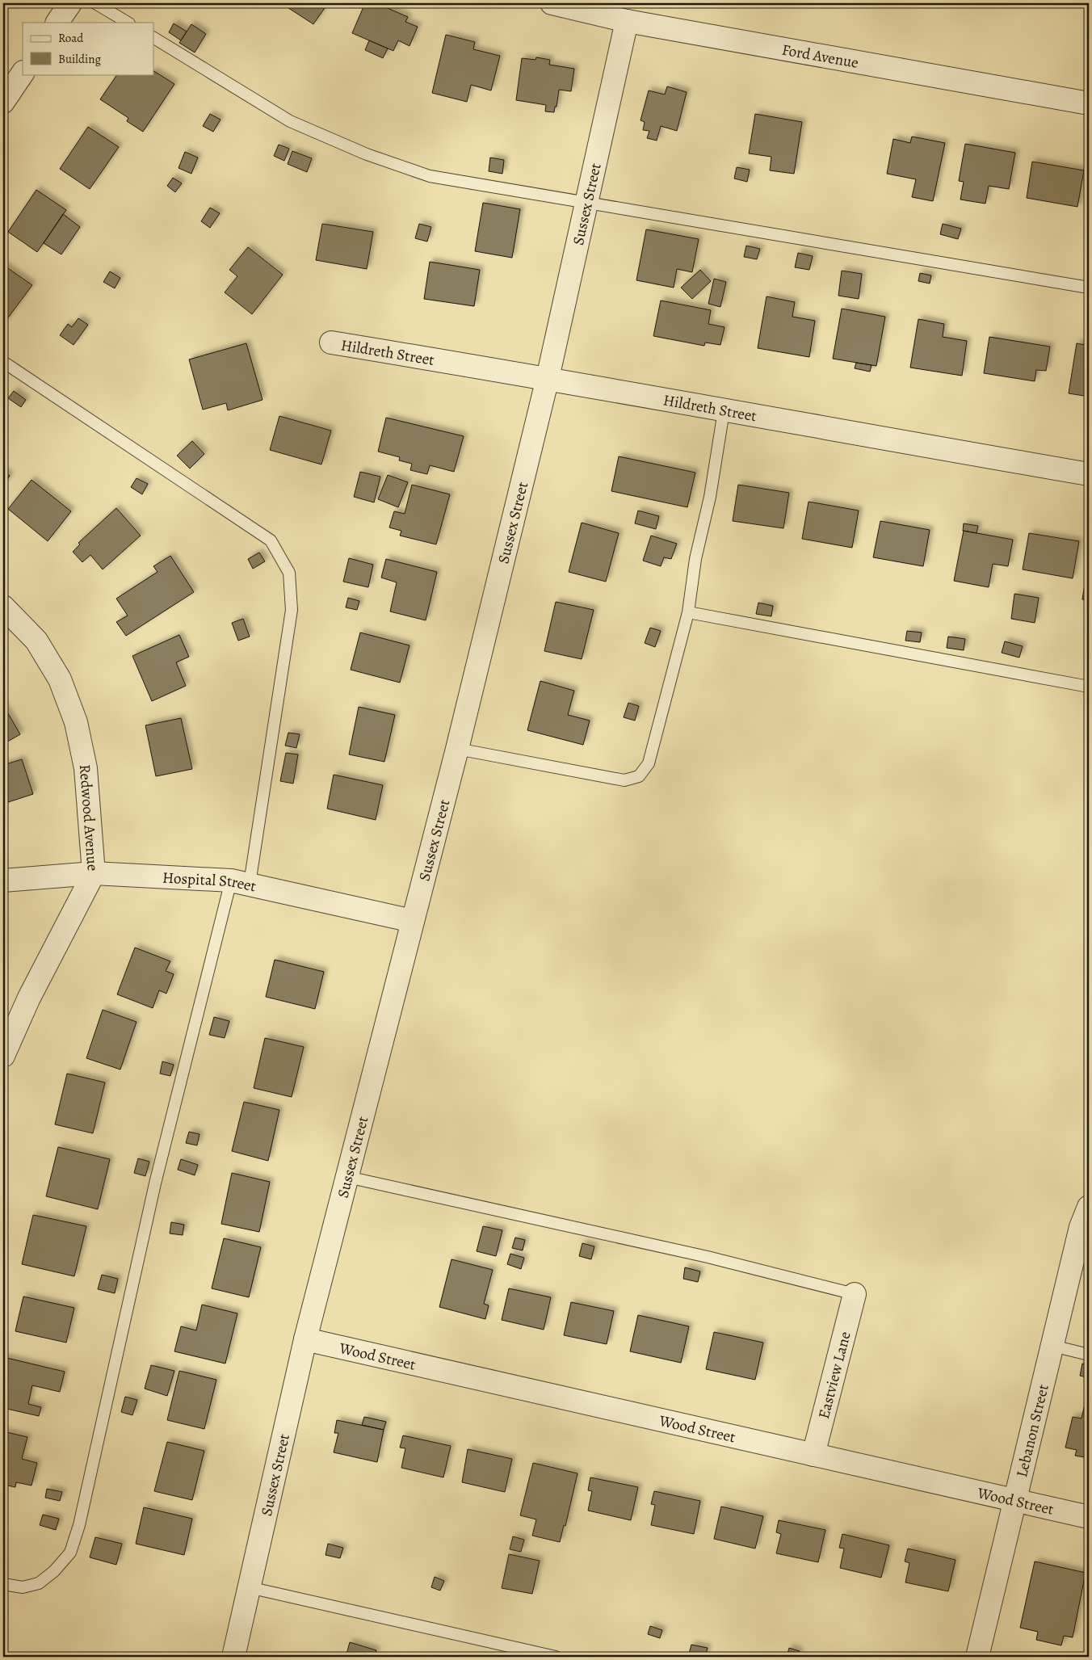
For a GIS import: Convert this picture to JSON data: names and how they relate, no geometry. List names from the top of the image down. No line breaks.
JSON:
{"streets":{"street":["Ford Avenue","Sussex Street","Hildreth Street","Redwood Avenue","Hospital Street","Wood Street","Eastview Lane","Lebanon Street"]},"crossings":[["Ford Avenue","Sussex Street"],["Sussex Street","Hildreth Street"],["Sussex Street","Hospital Street"],["Sussex Street","Wood Street"],["Redwood Avenue","Hospital Street"],["Wood Street","Eastview Lane"],["Wood Street","Lebanon Street"]],"legend":["Road","Building"]}
